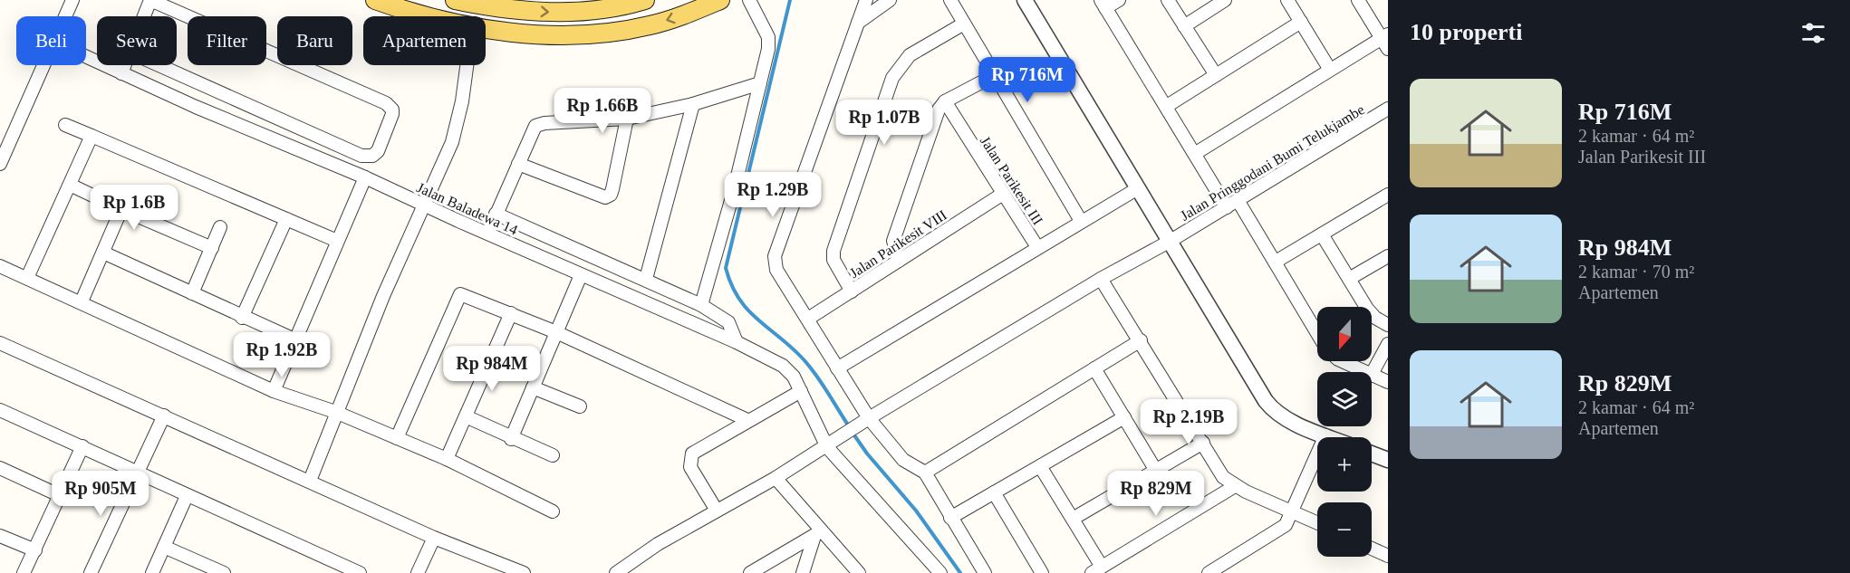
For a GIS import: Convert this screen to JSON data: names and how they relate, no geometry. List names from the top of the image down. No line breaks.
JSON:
{"streets":{"street":["Jalan Pringgodani Bumi Telukjambe","Jalan Parikesit III","Jalan Baladewa 14","Jalan Parikesit VIII"]},"crossings":[["Jalan Pringgodani Bumi Telukjambe","Jalan Baladewa 14"],["Jalan Parikesit III","Jalan Parikesit VIII"]],"north":"bottom","page":{"heading":"10 properti","chip":["Beli","Sewa","Filter","Baru","Apartemen"],"price":["Rp 716M","Rp 1.66B","Rp 1.07B","Rp 1.29B","Rp 1.6B","Rp 1.92B","Rp 984M","Rp 2.19B","Rp 905M","Rp 829M"],"list":[{"name":"Rp 716M","note":"2 kamar · 64 m² · Jalan Parikesit III"},{"name":"Rp 984M","note":"2 kamar · 70 m² · Apartemen"},{"name":"Rp 829M","note":"2 kamar · 64 m² · Apartemen"}],"map_buttons":["+","−"]}}
